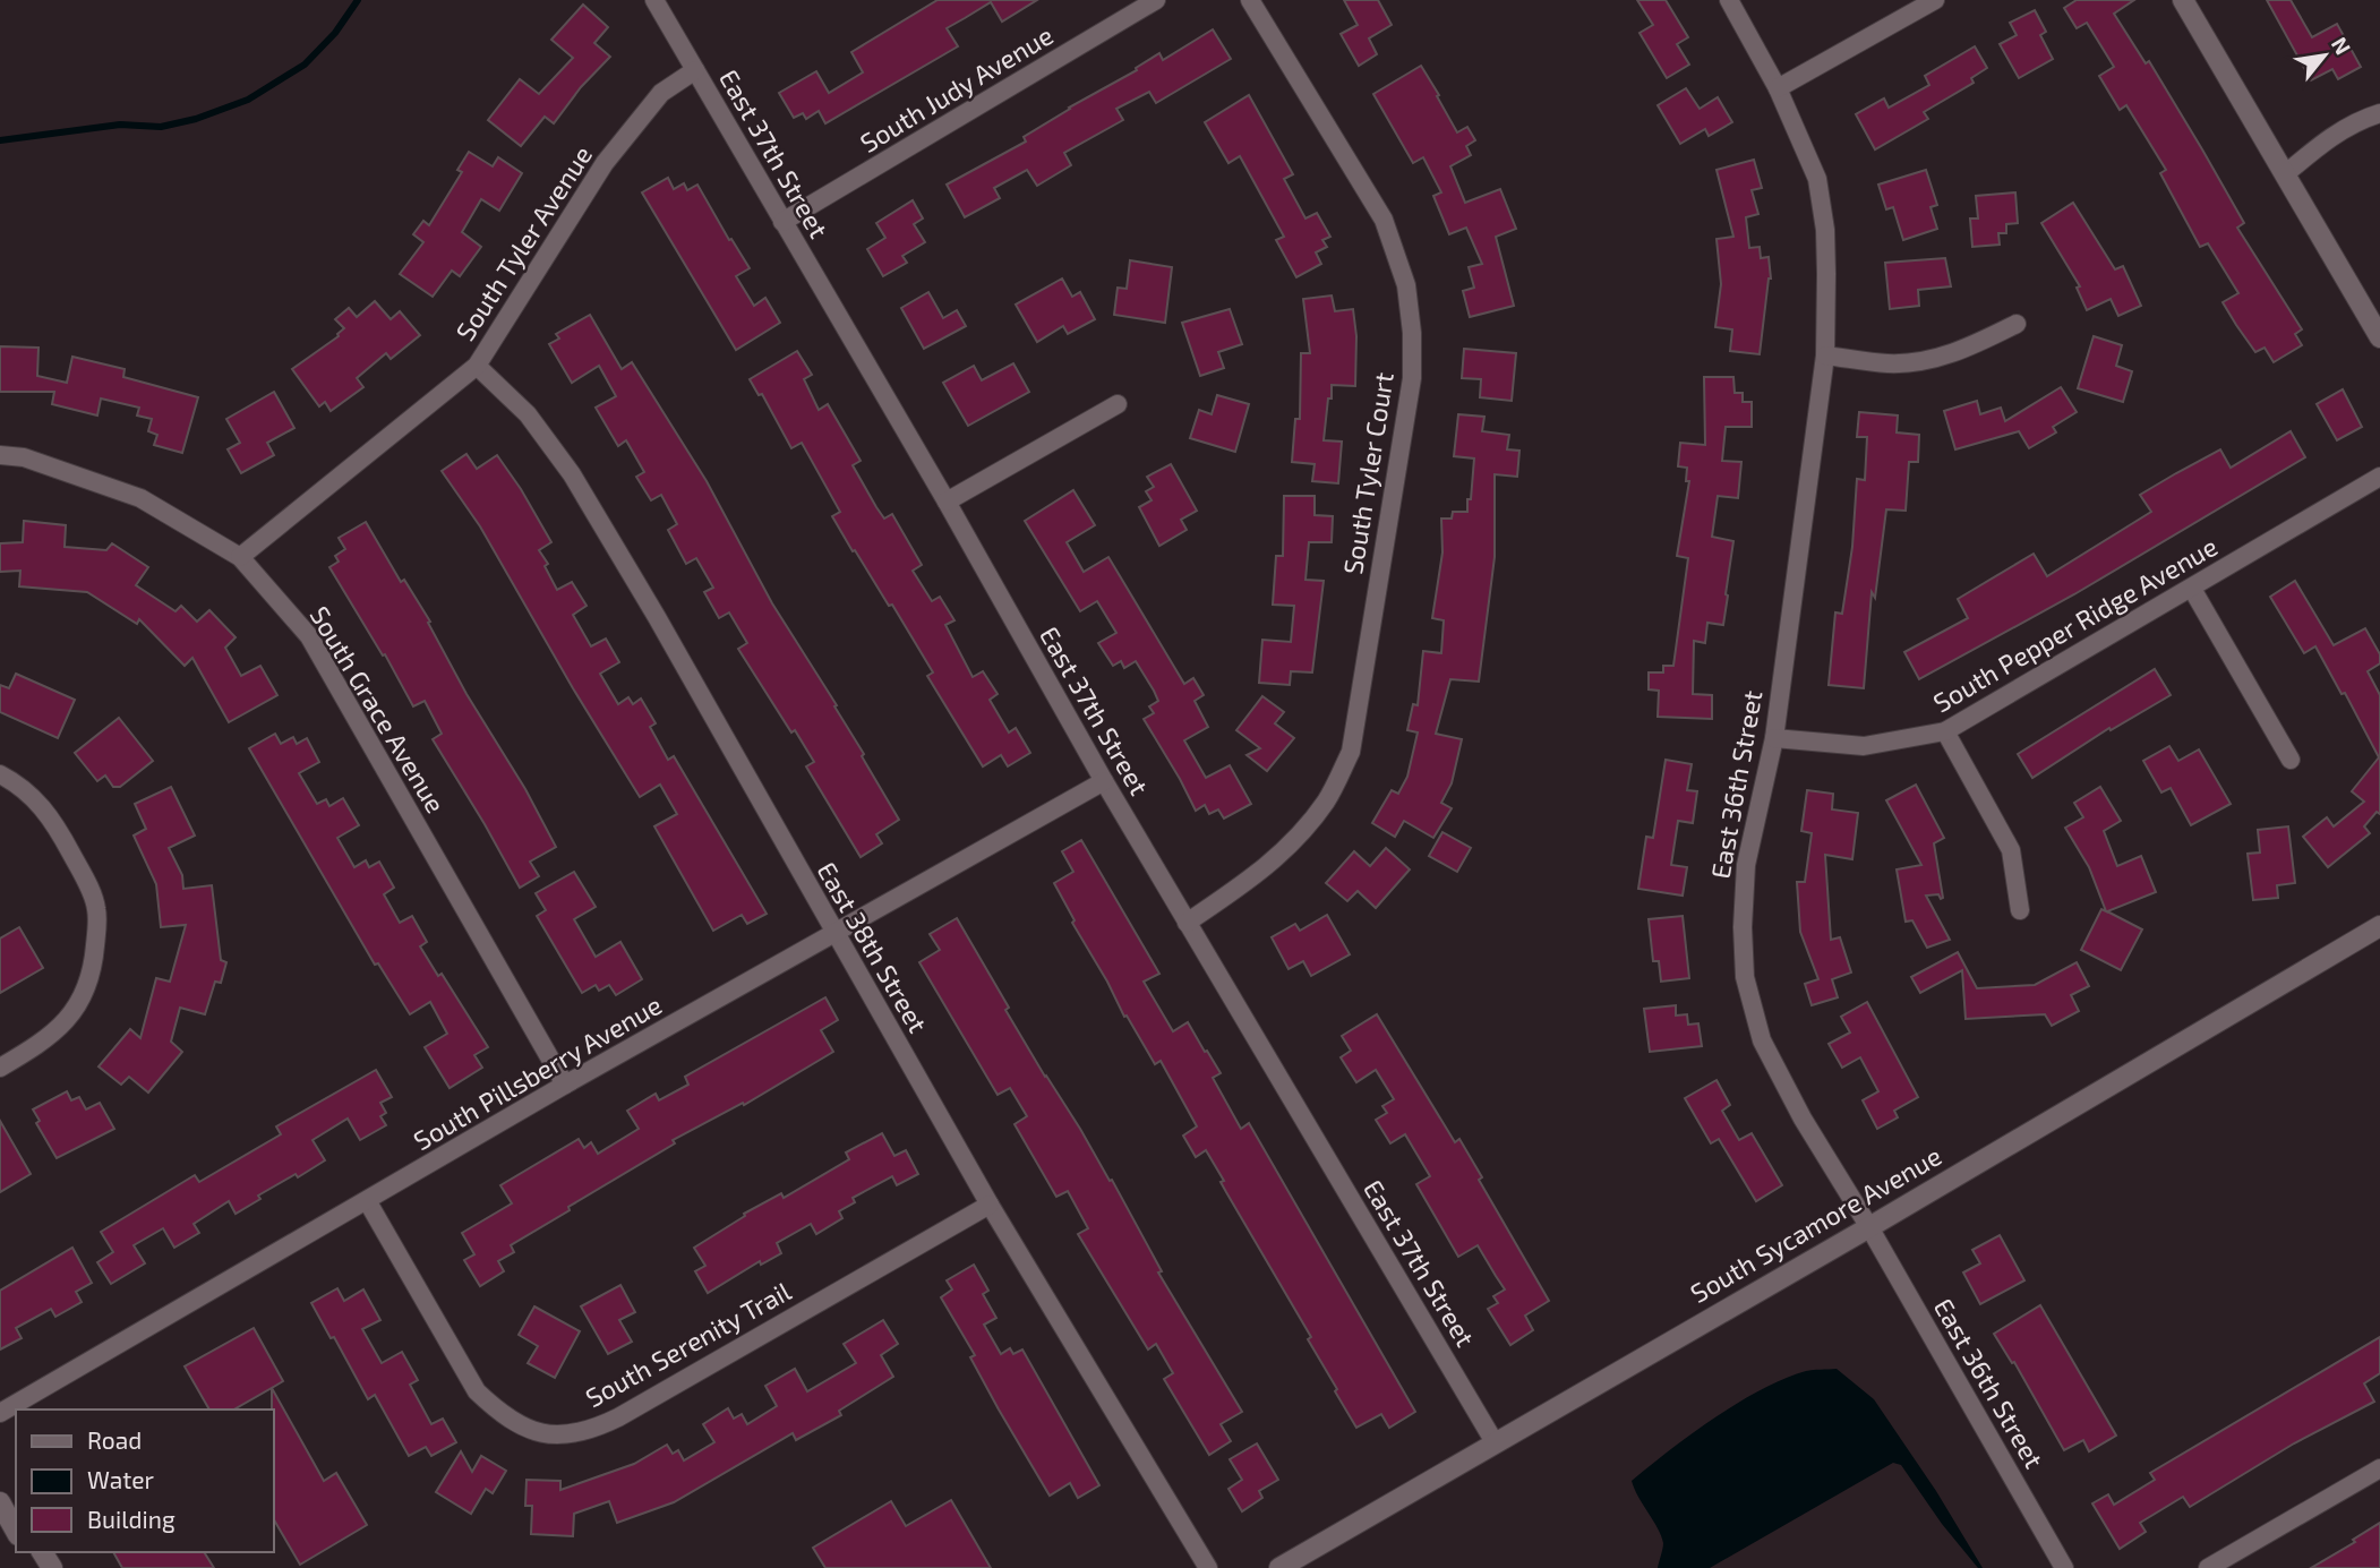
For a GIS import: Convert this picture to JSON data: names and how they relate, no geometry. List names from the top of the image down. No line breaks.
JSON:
{"streets":{"main road":["South Sycamore Avenue"],"street":["South Judy Avenue","East 37th Street","South Tyler Avenue","South Tyler Court","South Pepper Ridge Avenue","South Grace Avenue","East 36th Street","East 38th Street","South Pillsberry Avenue","South Serenity Trail"]},"crossings":[["South Judy Avenue","East 37th Street"],["East 37th Street","South Tyler Avenue"],["East 37th Street","South Tyler Court"],["East 37th Street","South Pillsberry Avenue"],["East 37th Street","South Sycamore Avenue"],["South Tyler Avenue","South Grace Avenue"],["South Tyler Avenue","East 38th Street"],["South Pepper Ridge Avenue","East 36th Street"],["South Grace Avenue","South Pillsberry Avenue"],["East 36th Street","South Sycamore Avenue"],["East 38th Street","South Pillsberry Avenue"],["East 38th Street","South Serenity Trail"],["South Pillsberry Avenue","South Serenity Trail"]],"legend":["Road","Water","Building"],"north":"top right"}
